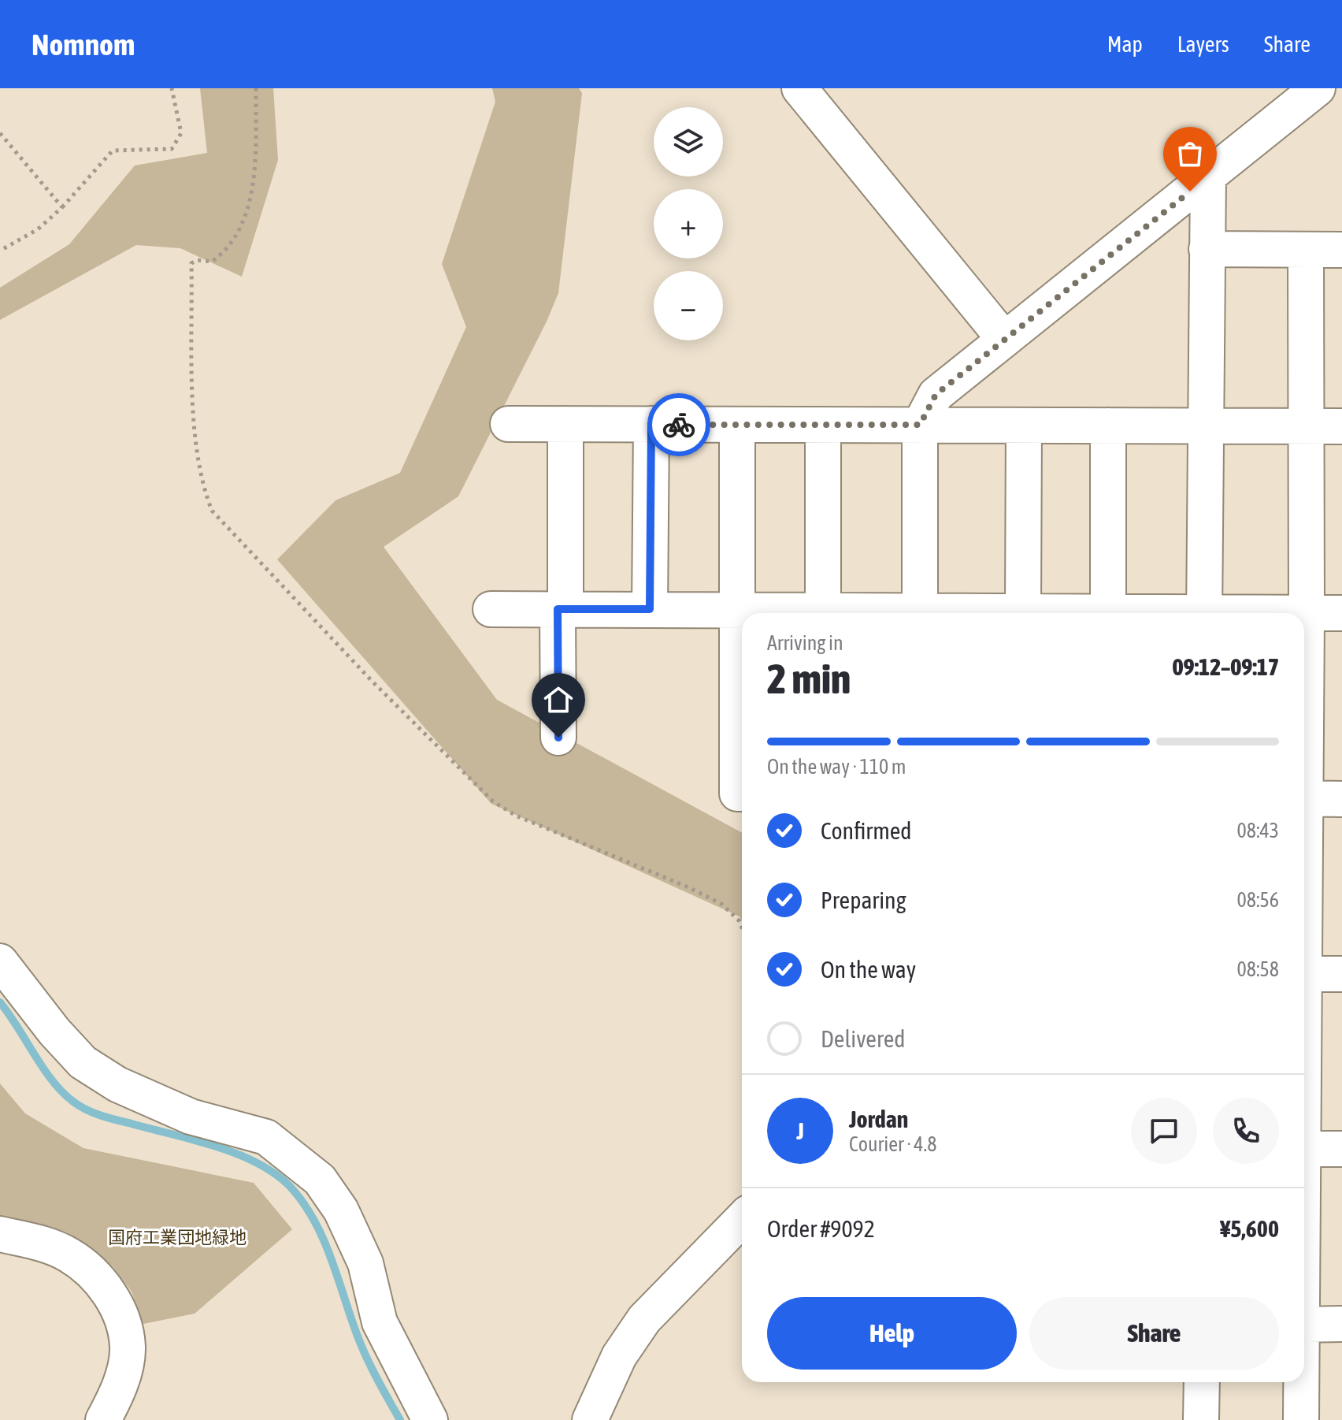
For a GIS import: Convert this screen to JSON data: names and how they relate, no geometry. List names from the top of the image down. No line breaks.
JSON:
{"parks":["国府工業団地緑地"],"page":{"header":"Nomnom","nav":["Map","Layers","Share"],"map_buttons":["+","−"],"heading":["2 min","Arriving in","09:12–09:17"],"panel":["Jordan","Courier · 4.8","Order #9092","¥5,600"],"bar":"On the way · 110 m","list":[["Confirmed","08:43"],["Preparing","08:56"],["On the way","08:58"],"Delivered"],"round":"J","buttons":["Help","Share"]}}
